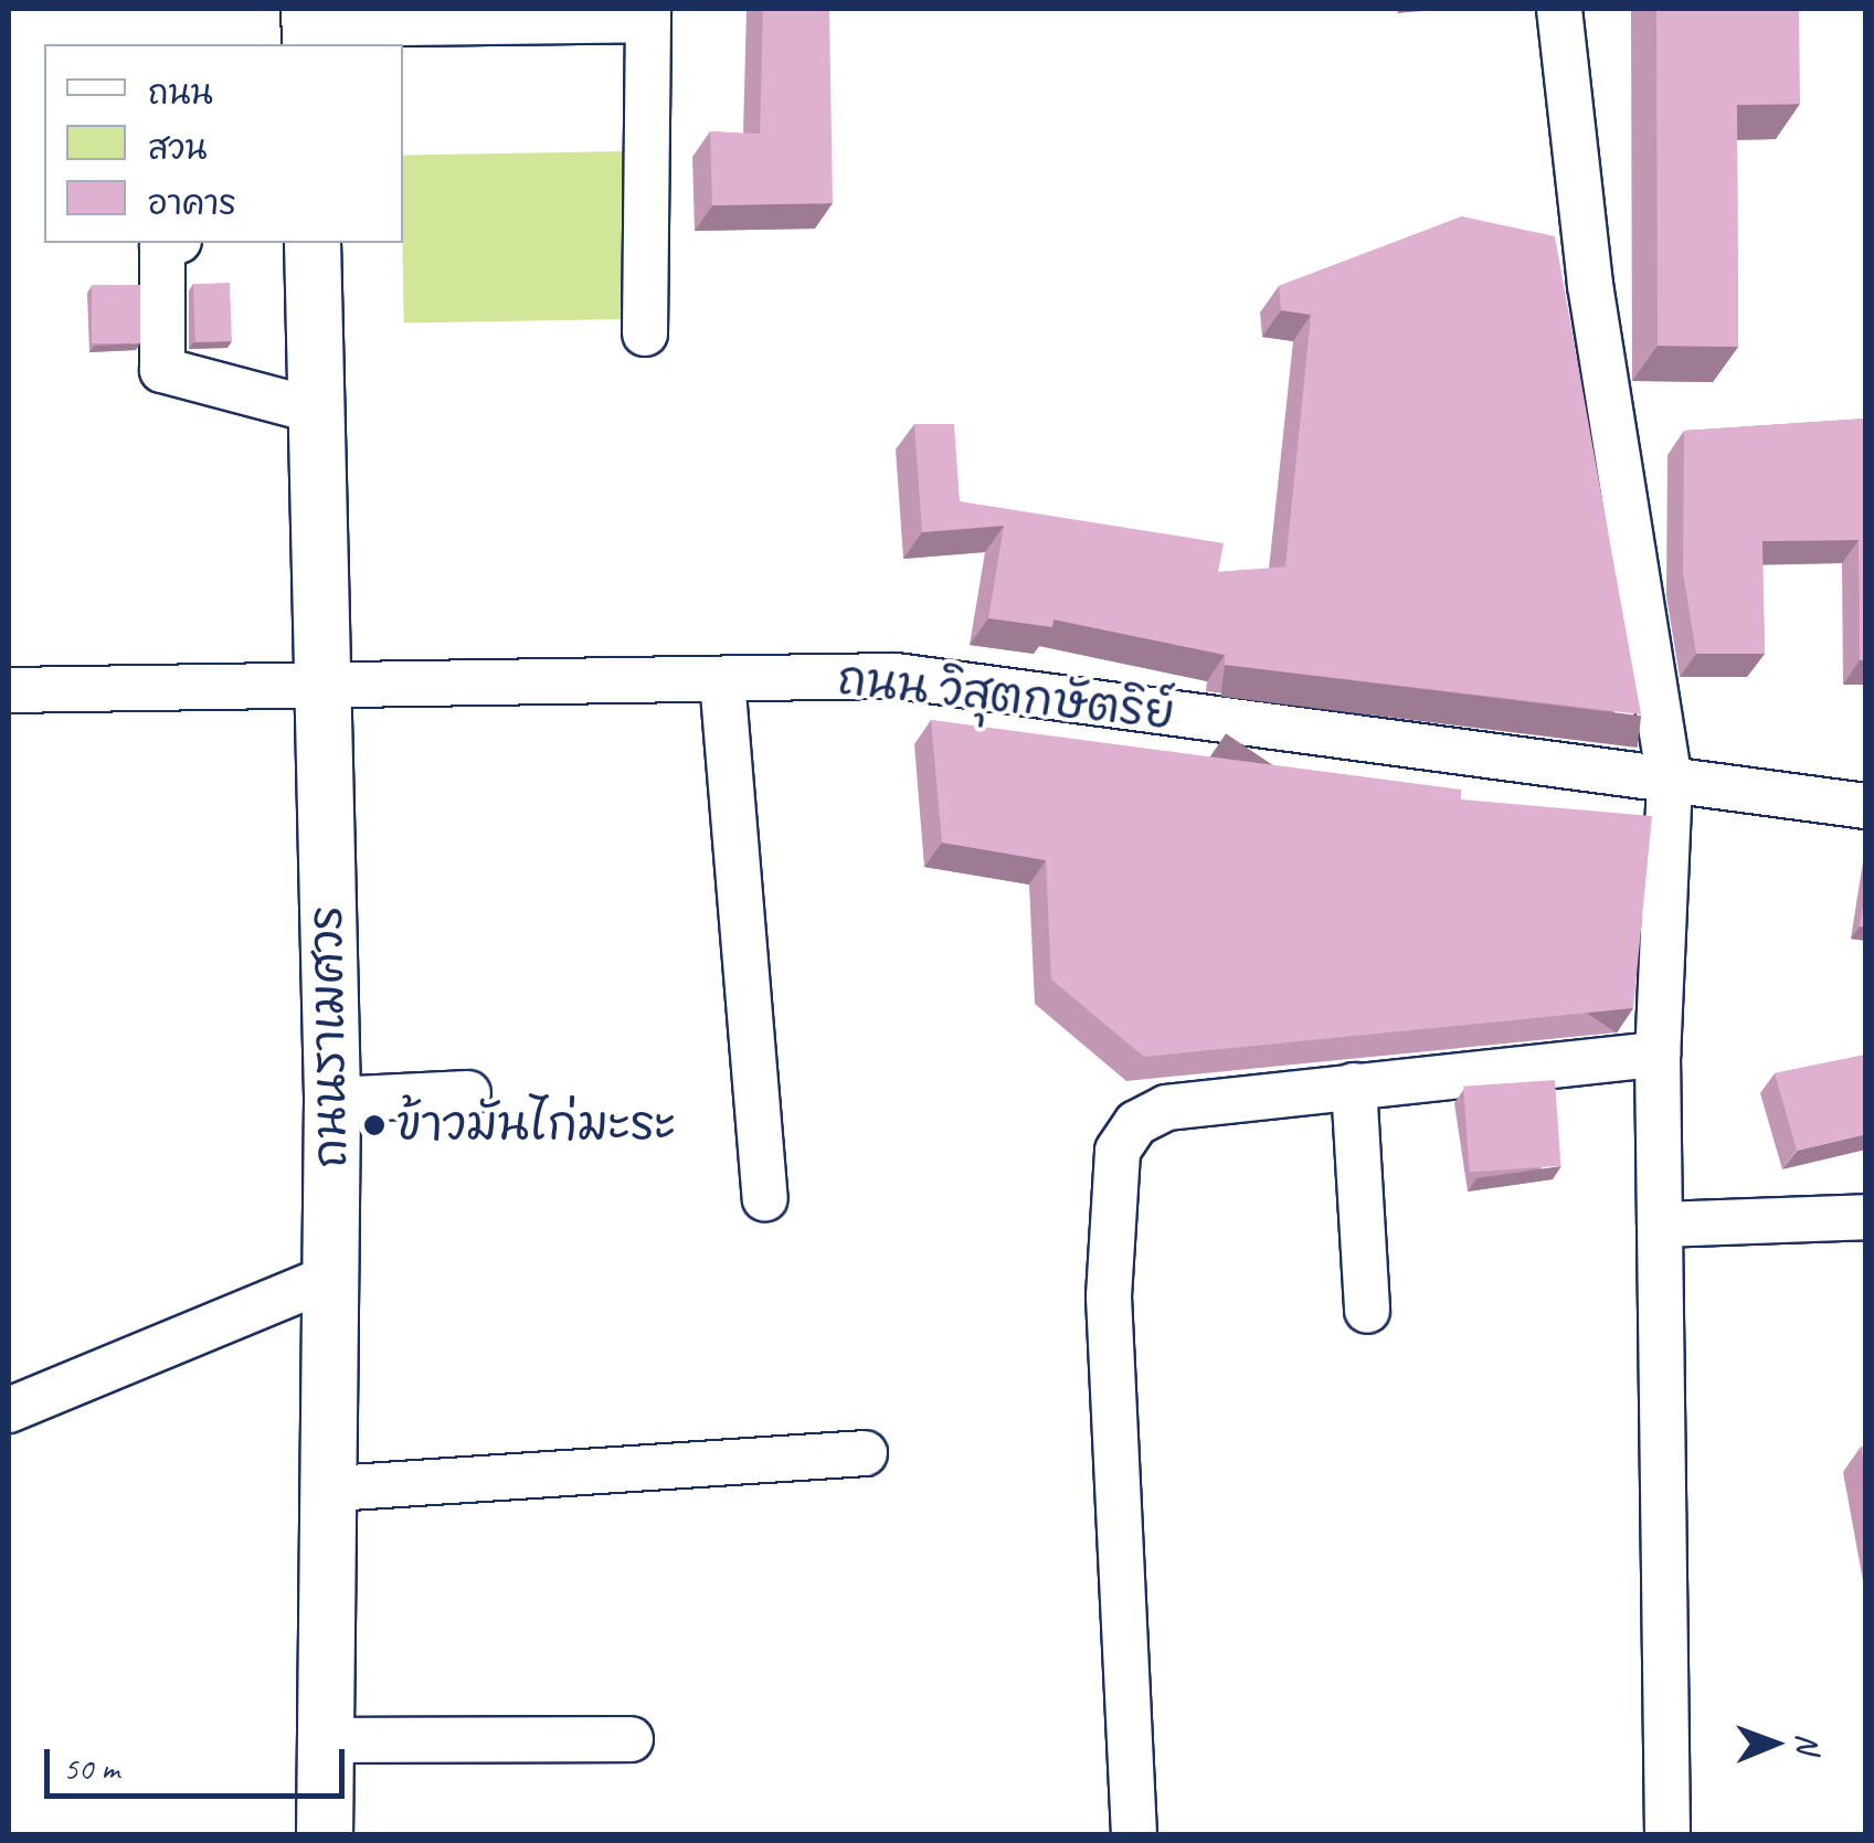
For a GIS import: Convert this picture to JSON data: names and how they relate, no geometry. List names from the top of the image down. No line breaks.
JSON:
{"streets":{"main road":["ถนนราเมศวร"],"street":["ถนน วิสุตกษัตริย์"]},"crossings":[["ถนน วิสุตกษัตริย์","ถนนราเมศวร"]],"places":["ข้าวมันไก่มะระ"],"legend":["ถนน","สวน","อาคาร"],"scale_bar":"50 m","north":"right"}
